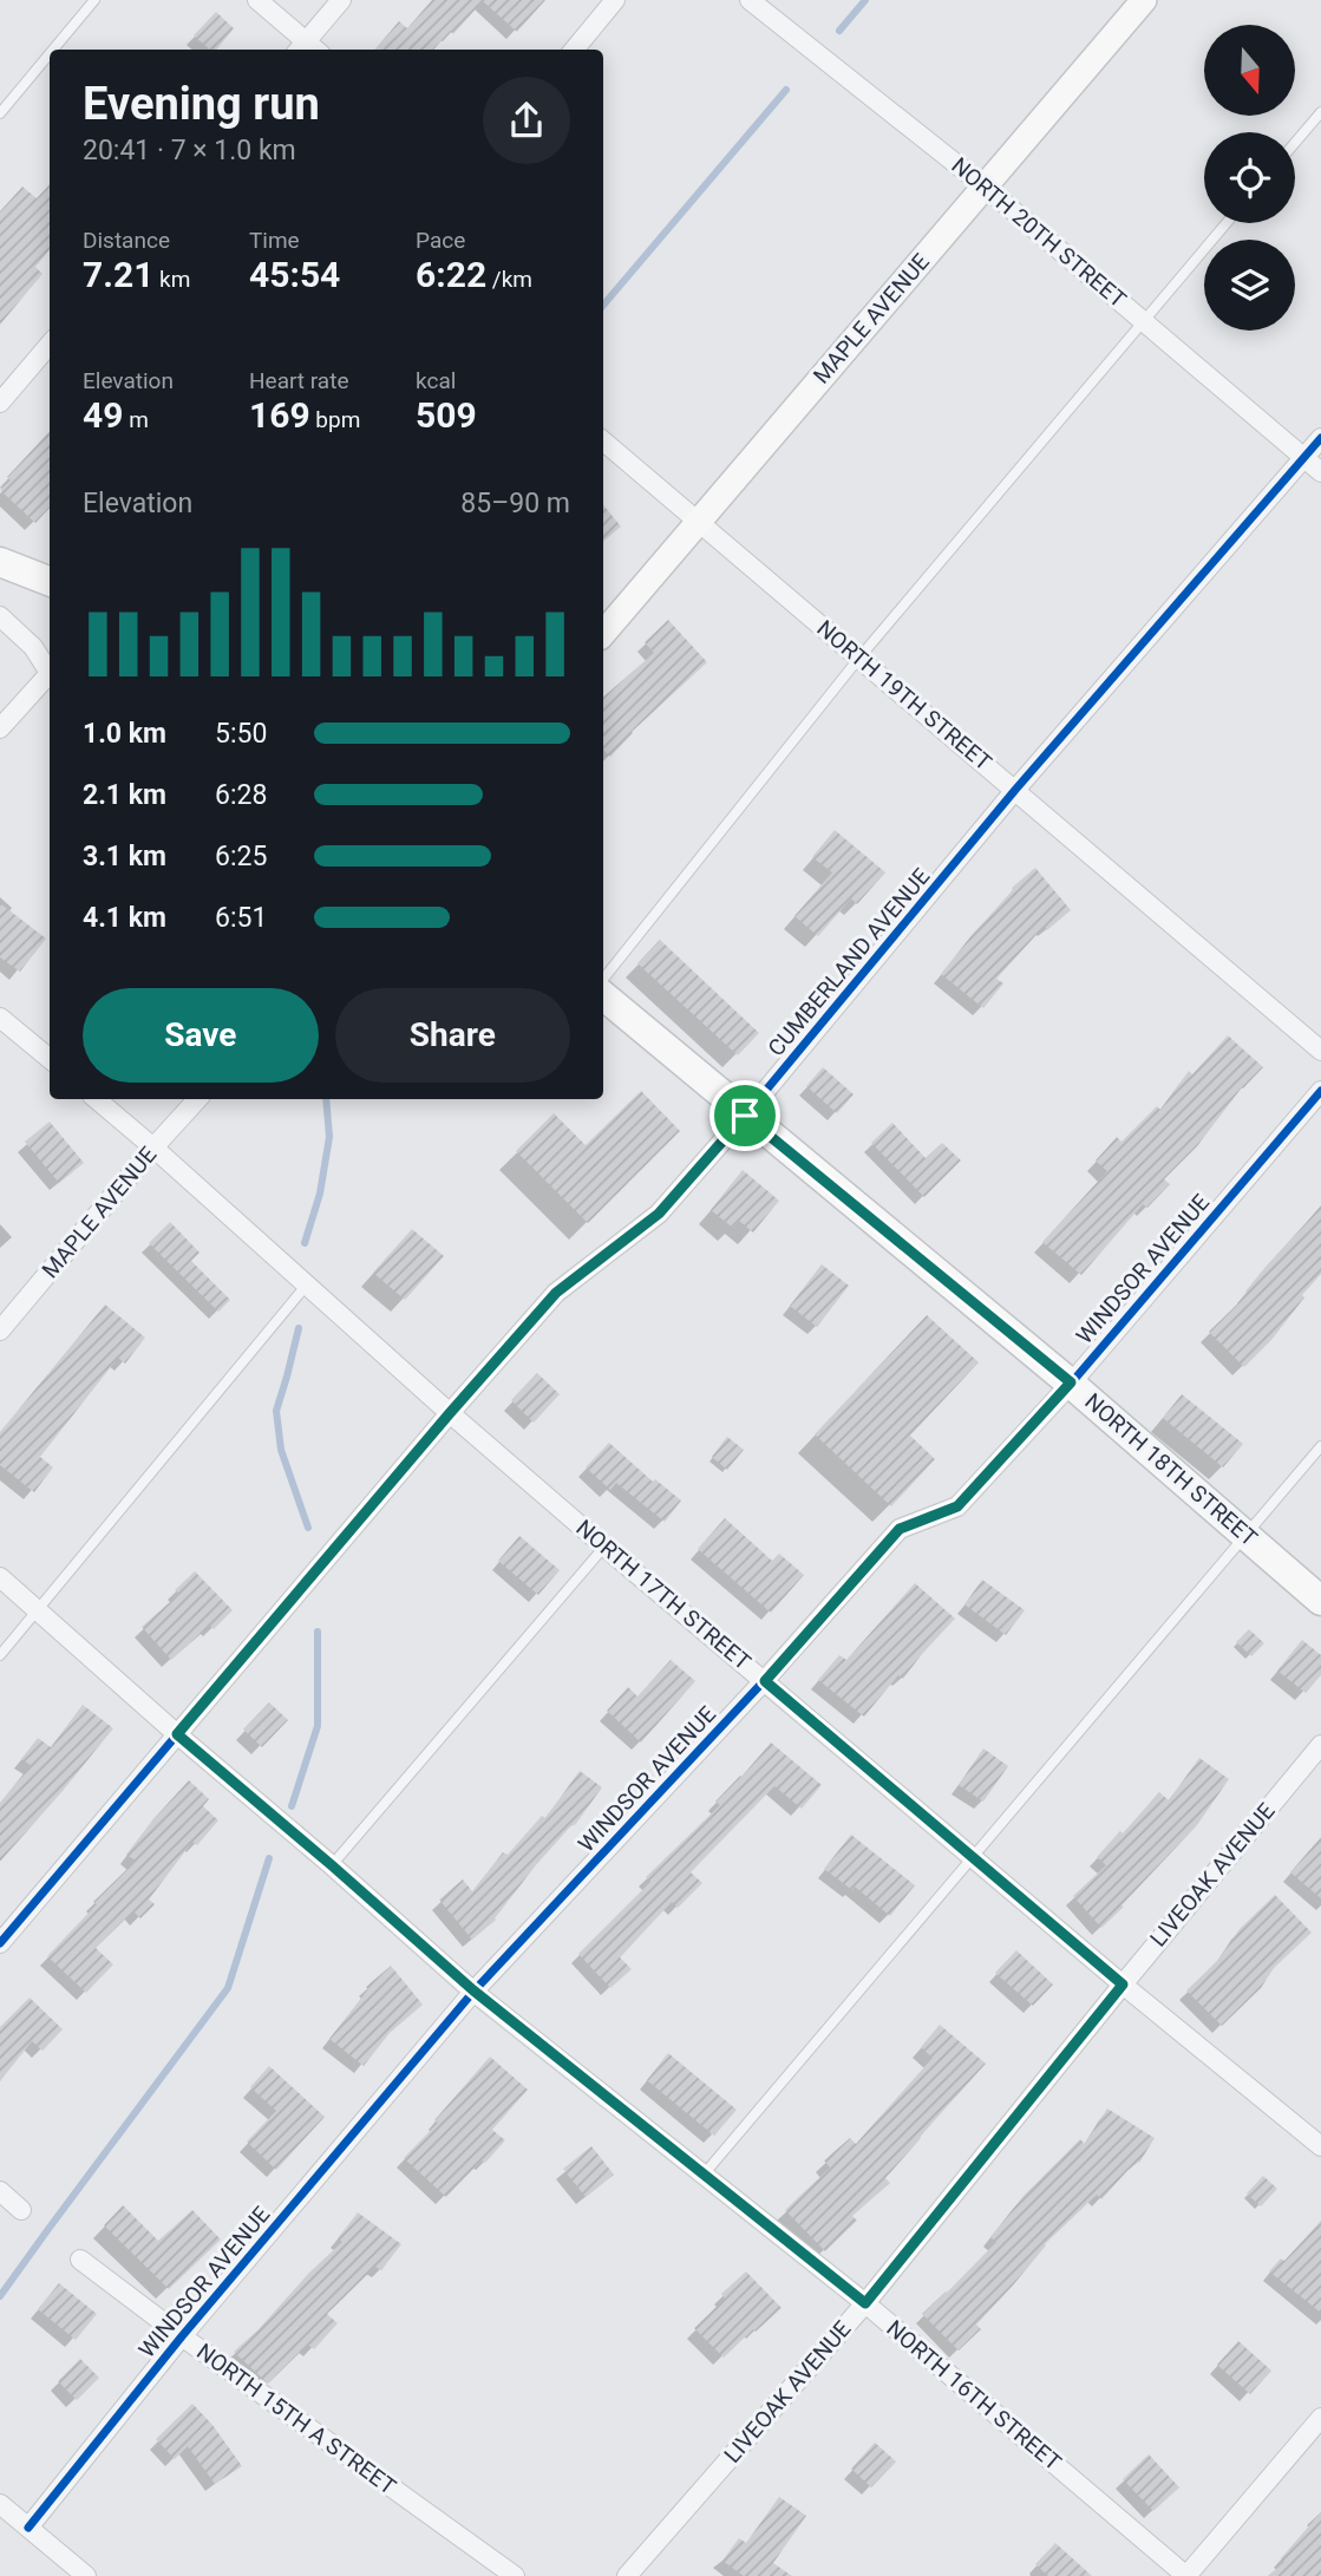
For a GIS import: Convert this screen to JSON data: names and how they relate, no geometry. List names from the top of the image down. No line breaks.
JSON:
{"streets":{"main road":["NORTH 18TH STREET"],"street":["NORTH 20TH STREET","MAPLE AVENUE","NORTH 19TH STREET","CUMBERLAND AVENUE","WINDSOR AVENUE","NORTH 17TH STREET","LIVEOAK AVENUE","NORTH 16TH STREET","NORTH 15TH A STREET"]},"crossings":[["NORTH 20TH STREET","MAPLE AVENUE"],["NORTH 20TH STREET","CUMBERLAND AVENUE"],["MAPLE AVENUE","NORTH 19TH STREET"],["MAPLE AVENUE","NORTH 17TH STREET"],["NORTH 19TH STREET","CUMBERLAND AVENUE"],["CUMBERLAND AVENUE","NORTH 18TH STREET"],["CUMBERLAND AVENUE","NORTH 17TH STREET"],["CUMBERLAND AVENUE","NORTH 16TH STREET"],["WINDSOR AVENUE","NORTH 18TH STREET"],["WINDSOR AVENUE","NORTH 17TH STREET"],["WINDSOR AVENUE","NORTH 16TH STREET"],["WINDSOR AVENUE","NORTH 15TH A STREET"],["NORTH 17TH STREET","LIVEOAK AVENUE"],["LIVEOAK AVENUE","NORTH 16TH STREET"]],"north":"bottom","page":{"heading":["Evening run","20:41 · 7 × 1.0 km"],"stats":[["Distance","7.21 km"],["Time","45:54"],["Pace","6:22 /km"],["Elevation","49 m"],["Heart rate","169 bpm"],["kcal","509"]],"chart":["Elevation","85–90 m"],"list":[{"name":"1.0 km","note":"5:50"},{"name":"2.1 km","note":"6:28"},{"name":"3.1 km","note":"6:25"},{"name":"4.1 km","note":"6:51"}],"buttons":["Save","Share"]}}
